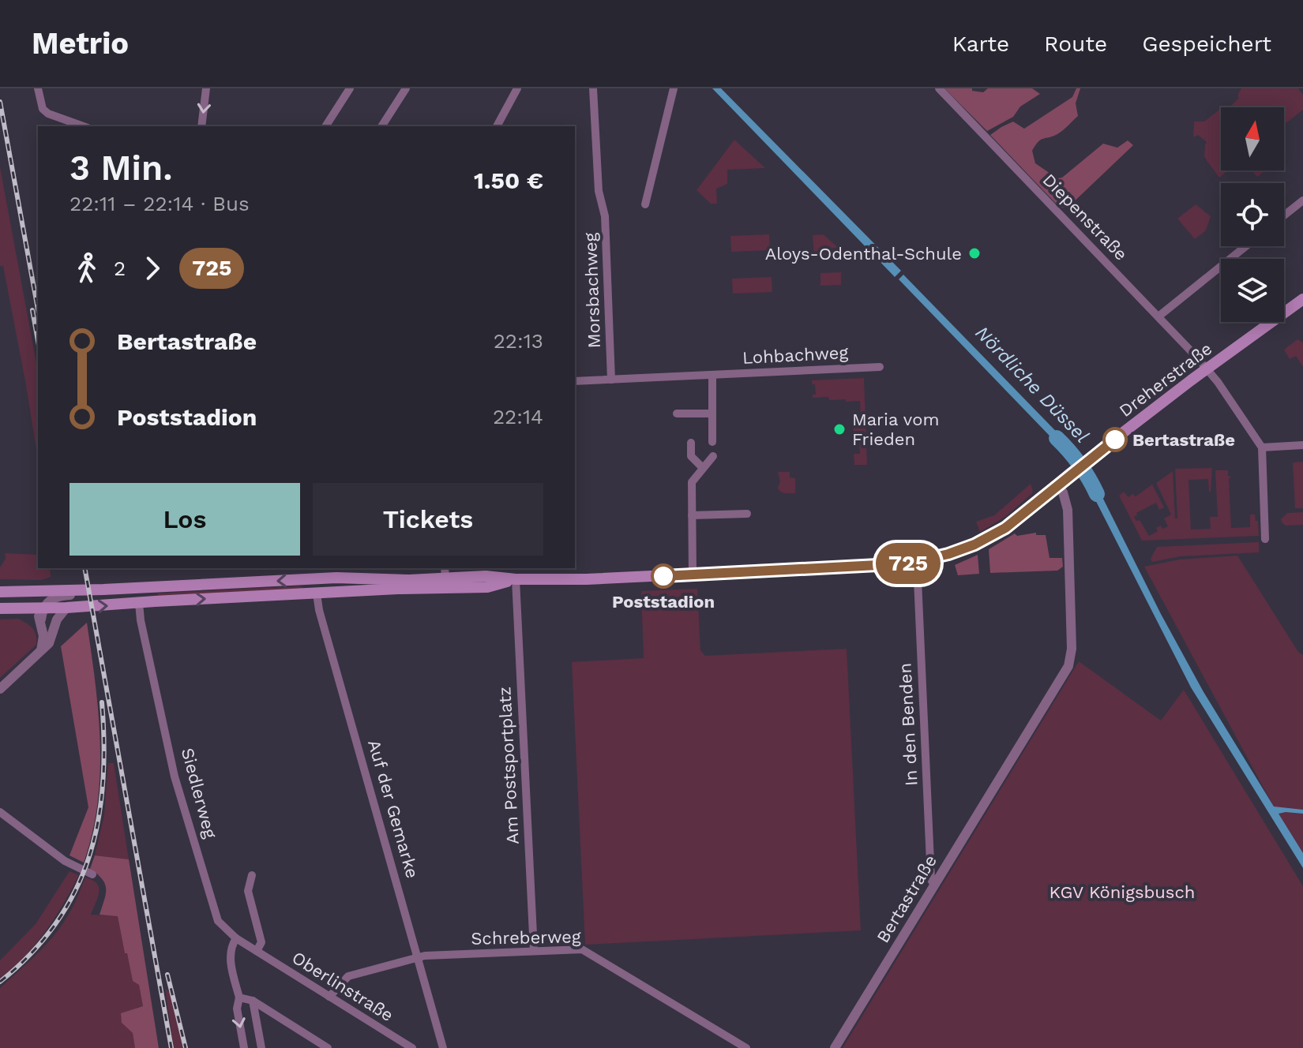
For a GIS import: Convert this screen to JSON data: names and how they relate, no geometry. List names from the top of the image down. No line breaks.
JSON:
{"streets":{"main road":["Dreherstraße","Siedlerweg","Auf der Gemarke"],"street":["Diepenstraße","Morsbachweg","Lohbachweg","In den Benden","Am Postsportplatz","Bertastraße","Schreberweg","Oberlinstraße"]},"crossings":[["Diepenstraße","Dreherstraße"],["Morsbachweg","Lohbachweg"],["Dreherstraße","In den Benden"],["Dreherstraße","Am Postsportplatz"],["Dreherstraße","Siedlerweg"],["Dreherstraße","Auf der Gemarke"],["Dreherstraße","Bertastraße"],["In den Benden","Bertastraße"],["Am Postsportplatz","Schreberweg"],["Siedlerweg","Oberlinstraße"],["Auf der Gemarke","Schreberweg"],["Schreberweg","Oberlinstraße"]],"water":["Nördliche Düssel"],"parks":["KGV Königsbusch"],"places":["Aloys-Odenthal-Schule","Maria vom Frieden","Bertastraße","Poststadion"],"lines":["bus line 725"],"north":"top","page":{"header":"Metrio","nav":["Karte","Route","Gespeichert"],"on_map":"725","heading":["3 Min.","22:11 – 22:14 · Bus","1.50 €"],"legs":["2","725"],"list":[{"name":"Bertastraße","value":"22:13"},{"name":"Poststadion","value":"22:14"}],"buttons":["Los","Tickets"]}}
